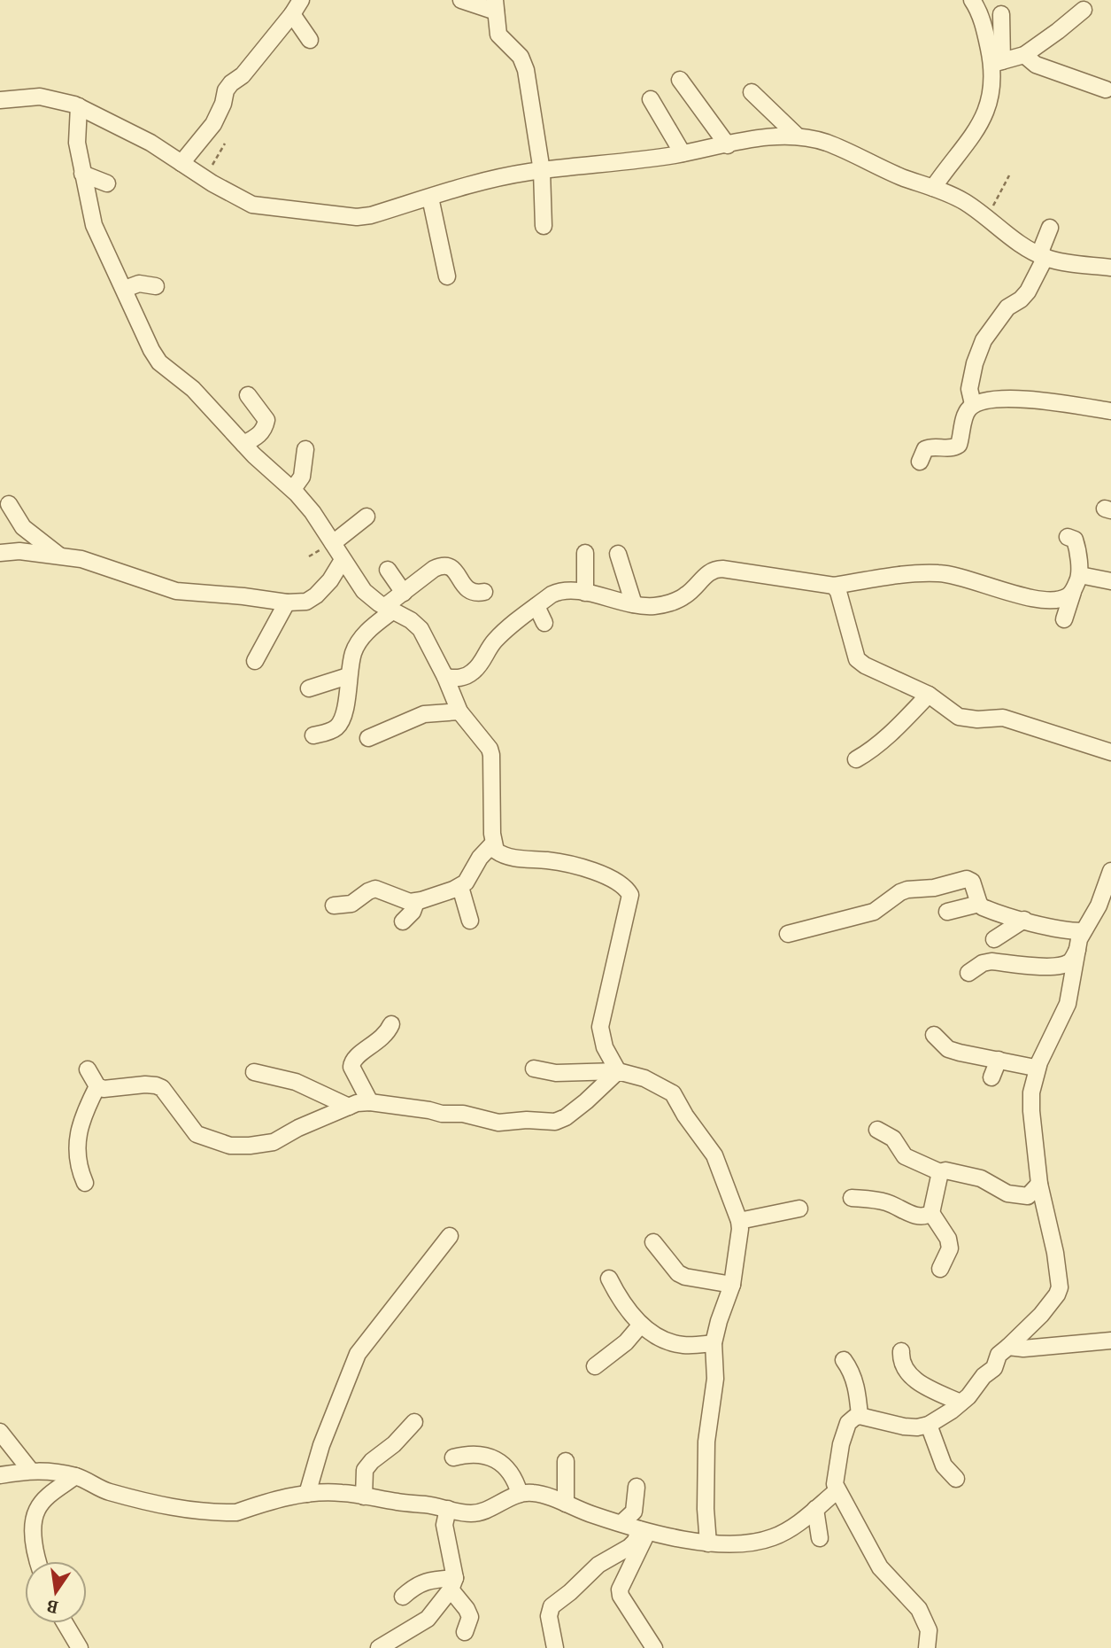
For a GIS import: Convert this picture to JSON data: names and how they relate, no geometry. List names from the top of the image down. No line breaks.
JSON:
{"north":"bottom"}
